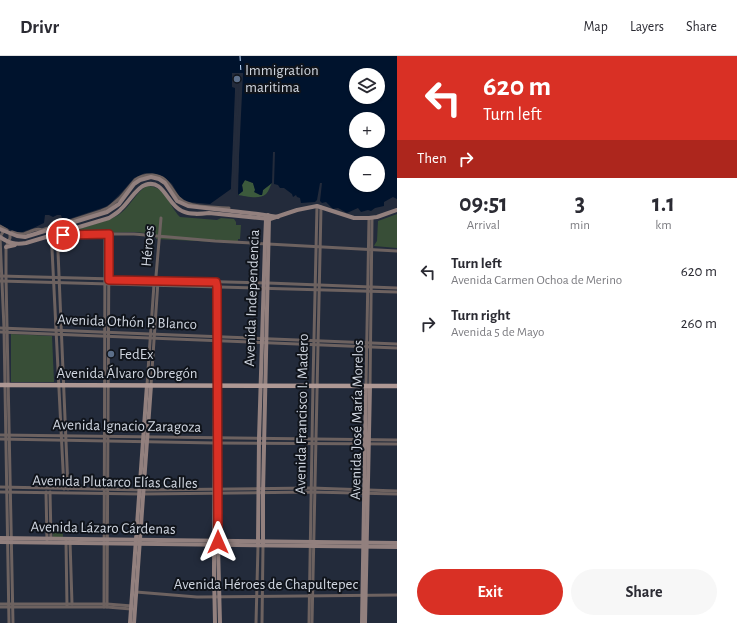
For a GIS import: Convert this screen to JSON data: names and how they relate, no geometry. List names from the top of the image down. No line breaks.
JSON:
{"streets":{"main road":["Avenida Independencia","Avenida Álvaro Obregón","Avenida José María Morelos","Avenida Lázaro Cárdenas"],"street":["Héroes","Avenida Othón P. Blanco","Avenida Francisco I. Madero","Avenida Ignacio Zaragoza","Avenida Plutarco Elías Calles","Avenida Héroes de Chapultepec"]},"crossings":[["Avenida Independencia","Avenida Othón P. Blanco"],["Avenida Independencia","Avenida Álvaro Obregón"],["Avenida Independencia","Avenida Ignacio Zaragoza"],["Avenida Independencia","Avenida Plutarco Elías Calles"],["Avenida Independencia","Avenida Lázaro Cárdenas"],["Avenida Independencia","Avenida Héroes de Chapultepec"],["Avenida Othón P. Blanco","Avenida Francisco I. Madero"],["Avenida Othón P. Blanco","Avenida José María Morelos"],["Avenida Álvaro Obregón","Avenida Francisco I. Madero"],["Avenida Álvaro Obregón","Avenida José María Morelos"],["Avenida Francisco I. Madero","Avenida Ignacio Zaragoza"],["Avenida Francisco I. Madero","Avenida Plutarco Elías Calles"],["Avenida Francisco I. Madero","Avenida Lázaro Cárdenas"],["Avenida Francisco I. Madero","Avenida Héroes de Chapultepec"],["Avenida José María Morelos","Avenida Ignacio Zaragoza"],["Avenida José María Morelos","Avenida Plutarco Elías Calles"],["Avenida José María Morelos","Avenida Lázaro Cárdenas"],["Avenida José María Morelos","Avenida Héroes de Chapultepec"]],"places":["Immigration maritima","FedEx"],"page":{"header":"Drivr","nav":["Map","Layers","Share"],"turn":["620 m","Turn left"],"map_buttons":["+","−"],"then":"Then","eta":["09:51","Arrival","3","min","1.1","km"],"list":[{"name":"Turn left","note":"Avenida Carmen Ochoa de Merino","value":"620 m"},{"name":"Turn right","note":"Avenida 5 de Mayo","value":"260 m"}],"buttons":["Exit","Share"]}}
